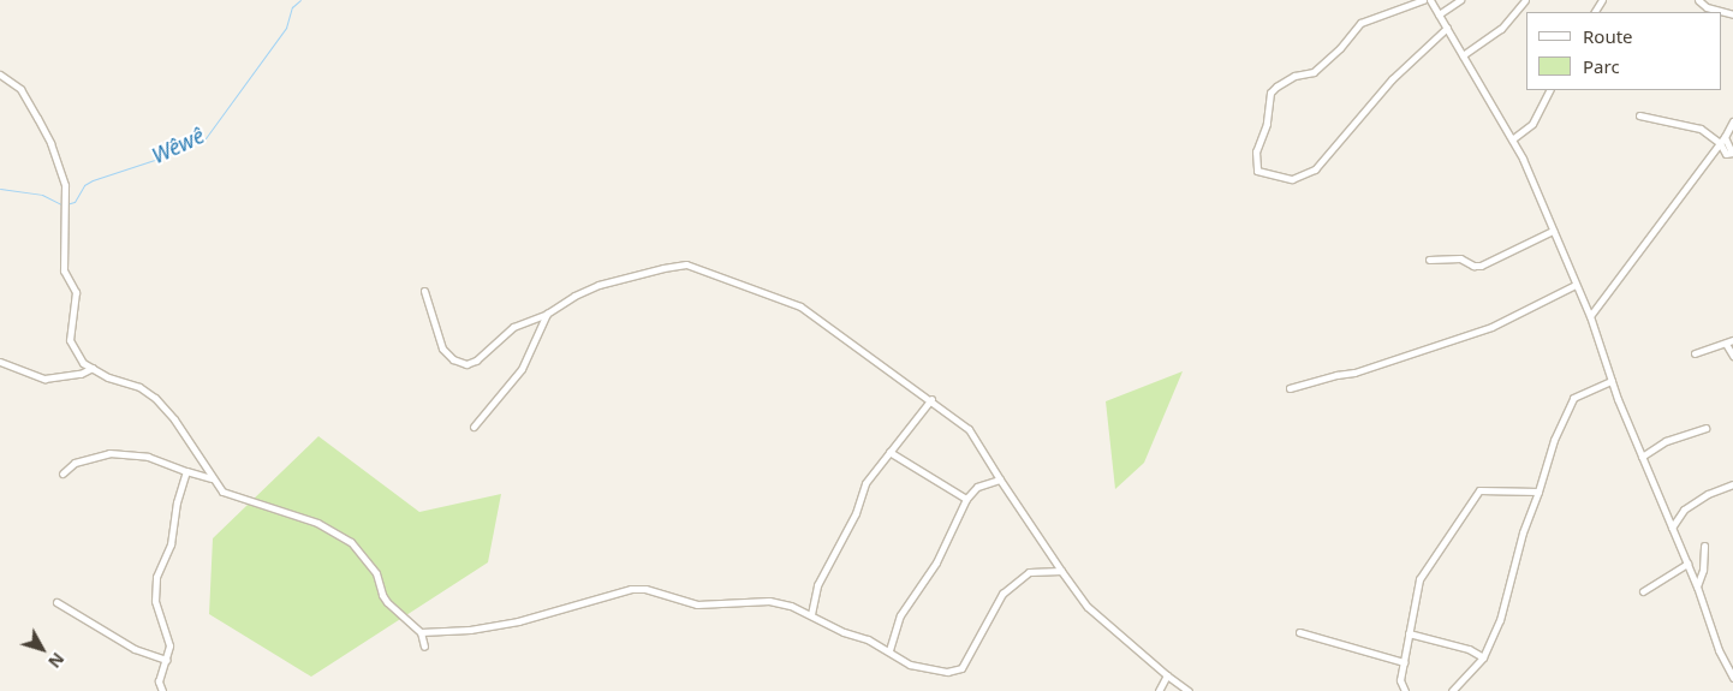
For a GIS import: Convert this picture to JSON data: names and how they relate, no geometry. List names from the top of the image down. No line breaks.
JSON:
{"water":["Wêwê"],"legend":["Route","Parc"],"north":"bottom right"}
